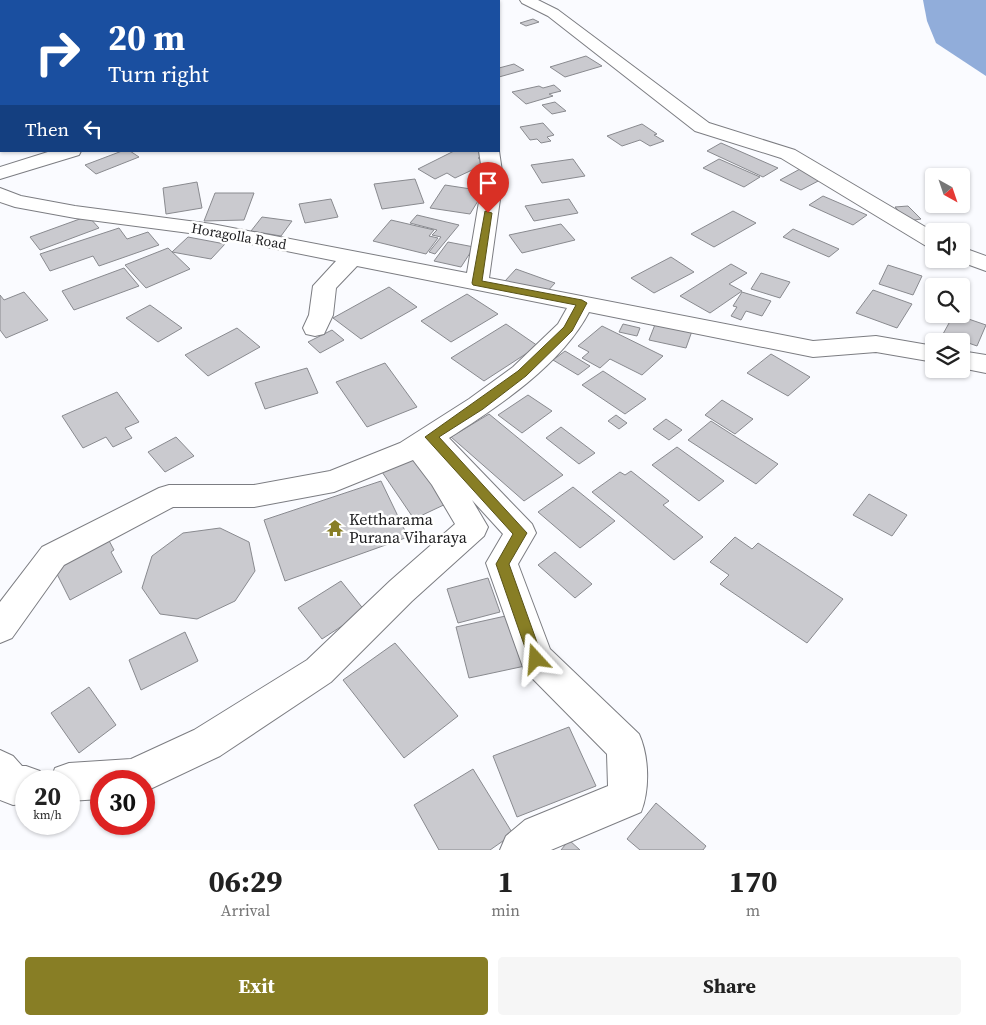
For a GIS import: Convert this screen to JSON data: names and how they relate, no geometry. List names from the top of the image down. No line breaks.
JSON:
{"streets":{"street":["Horagolla Road"]},"places":{"temple":["Kettharama Purana Viharaya"]},"north":"bottom right","page":{"turn":["20 m","Turn right"],"then":"Then","speed":"20 km/h","limit":"30","eta":["06:29","Arrival","1","min","170","m"],"buttons":["Exit","Share"]}}
